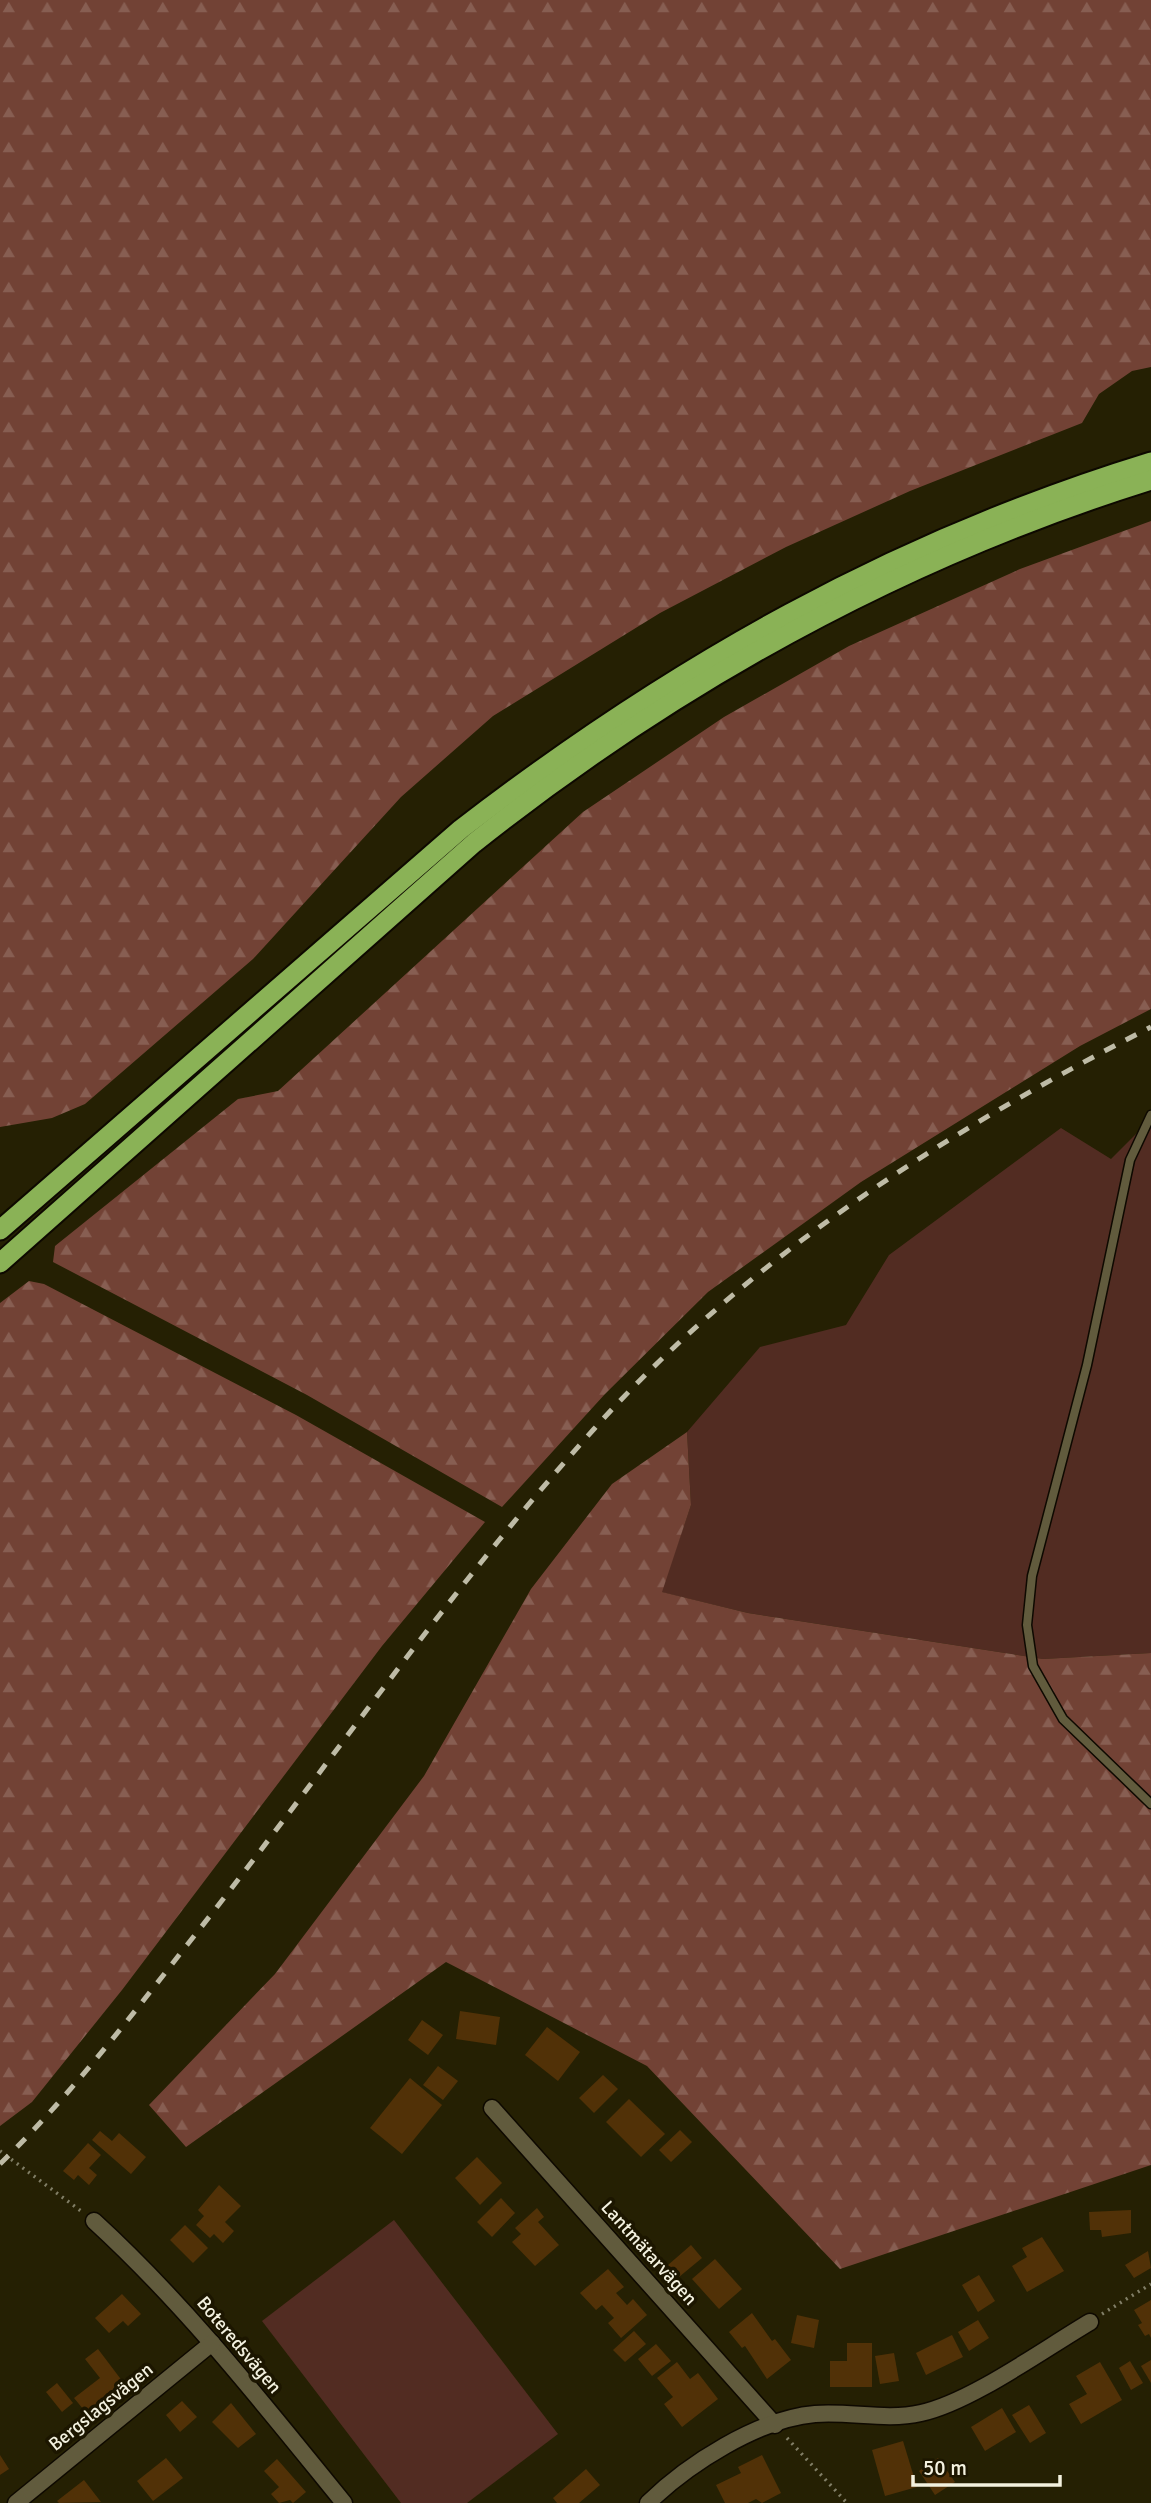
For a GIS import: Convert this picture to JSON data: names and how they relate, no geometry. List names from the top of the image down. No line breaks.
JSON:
{"streets":{"street":["Lantmätarvägen","Boteredsvägen","Bergslagsvägen"]},"crossings":[["Boteredsvägen","Bergslagsvägen"]],"scale_bar":"50 m"}
